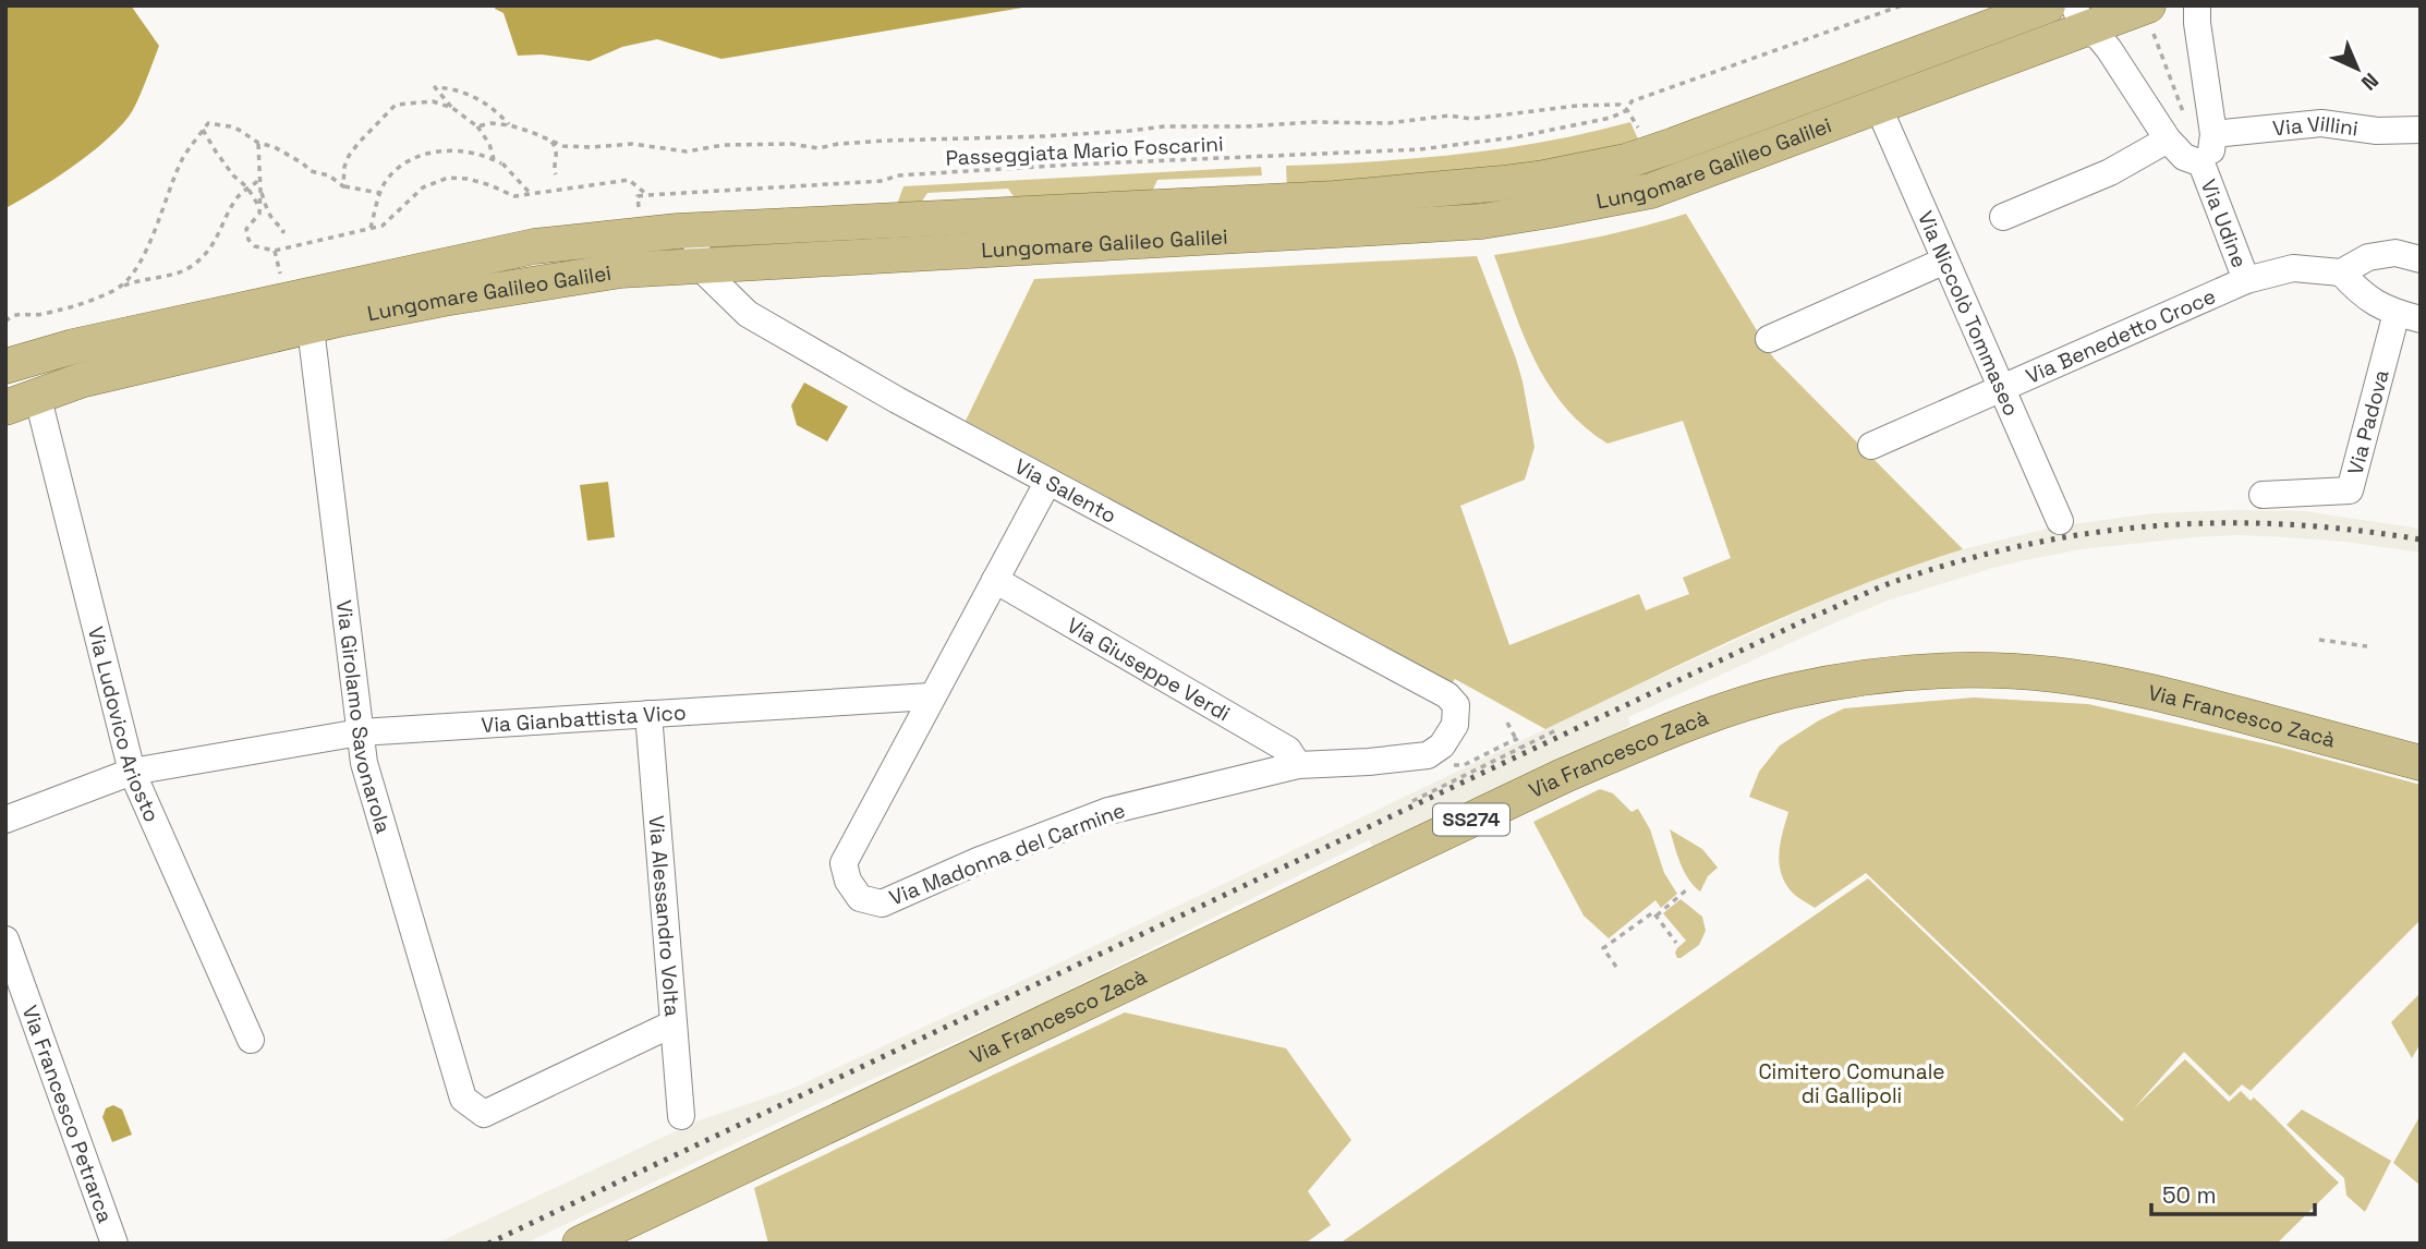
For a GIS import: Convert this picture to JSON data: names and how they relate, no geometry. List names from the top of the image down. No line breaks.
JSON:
{"streets":{"main road":["Lungomare Galileo Galilei","Via Francesco Zacà","SS274"],"street":["Via Villini","Via Udine","Via Niccolò Tommaseo","Via Benedetto Croce","Via Padova","Via Salento","Via Giuseppe Verdi","Via Girolamo Savonarola","Via Gianbattista Vico","Via Ludovico Ariosto","Via Madonna del Carmine","Via Alessandro Volta","Via Francesco Petrarca"],"path":["Passeggiata Mario Foscarini"]},"crossings":[["Via Villini","Via Udine"],["Lungomare Galileo Galilei","Via Udine"],["Lungomare Galileo Galilei","Via Niccolò Tommaseo"],["Lungomare Galileo Galilei","Via Salento"],["Lungomare Galileo Galilei","Via Girolamo Savonarola"],["Lungomare Galileo Galilei","Via Ludovico Ariosto"],["Via Udine","Via Benedetto Croce"],["Via Niccolò Tommaseo","Via Benedetto Croce"],["Via Salento","Via Madonna del Carmine"],["Via Giuseppe Verdi","Via Madonna del Carmine"],["Via Girolamo Savonarola","Via Gianbattista Vico"],["Via Girolamo Savonarola","Via Alessandro Volta"],["Via Gianbattista Vico","Via Ludovico Ariosto"],["Via Gianbattista Vico","Via Madonna del Carmine"],["Via Gianbattista Vico","Via Alessandro Volta"]],"parks":["Cimitero Comunale di Gallipoli"],"scale_bar":"50 m","north":"bottom right"}
